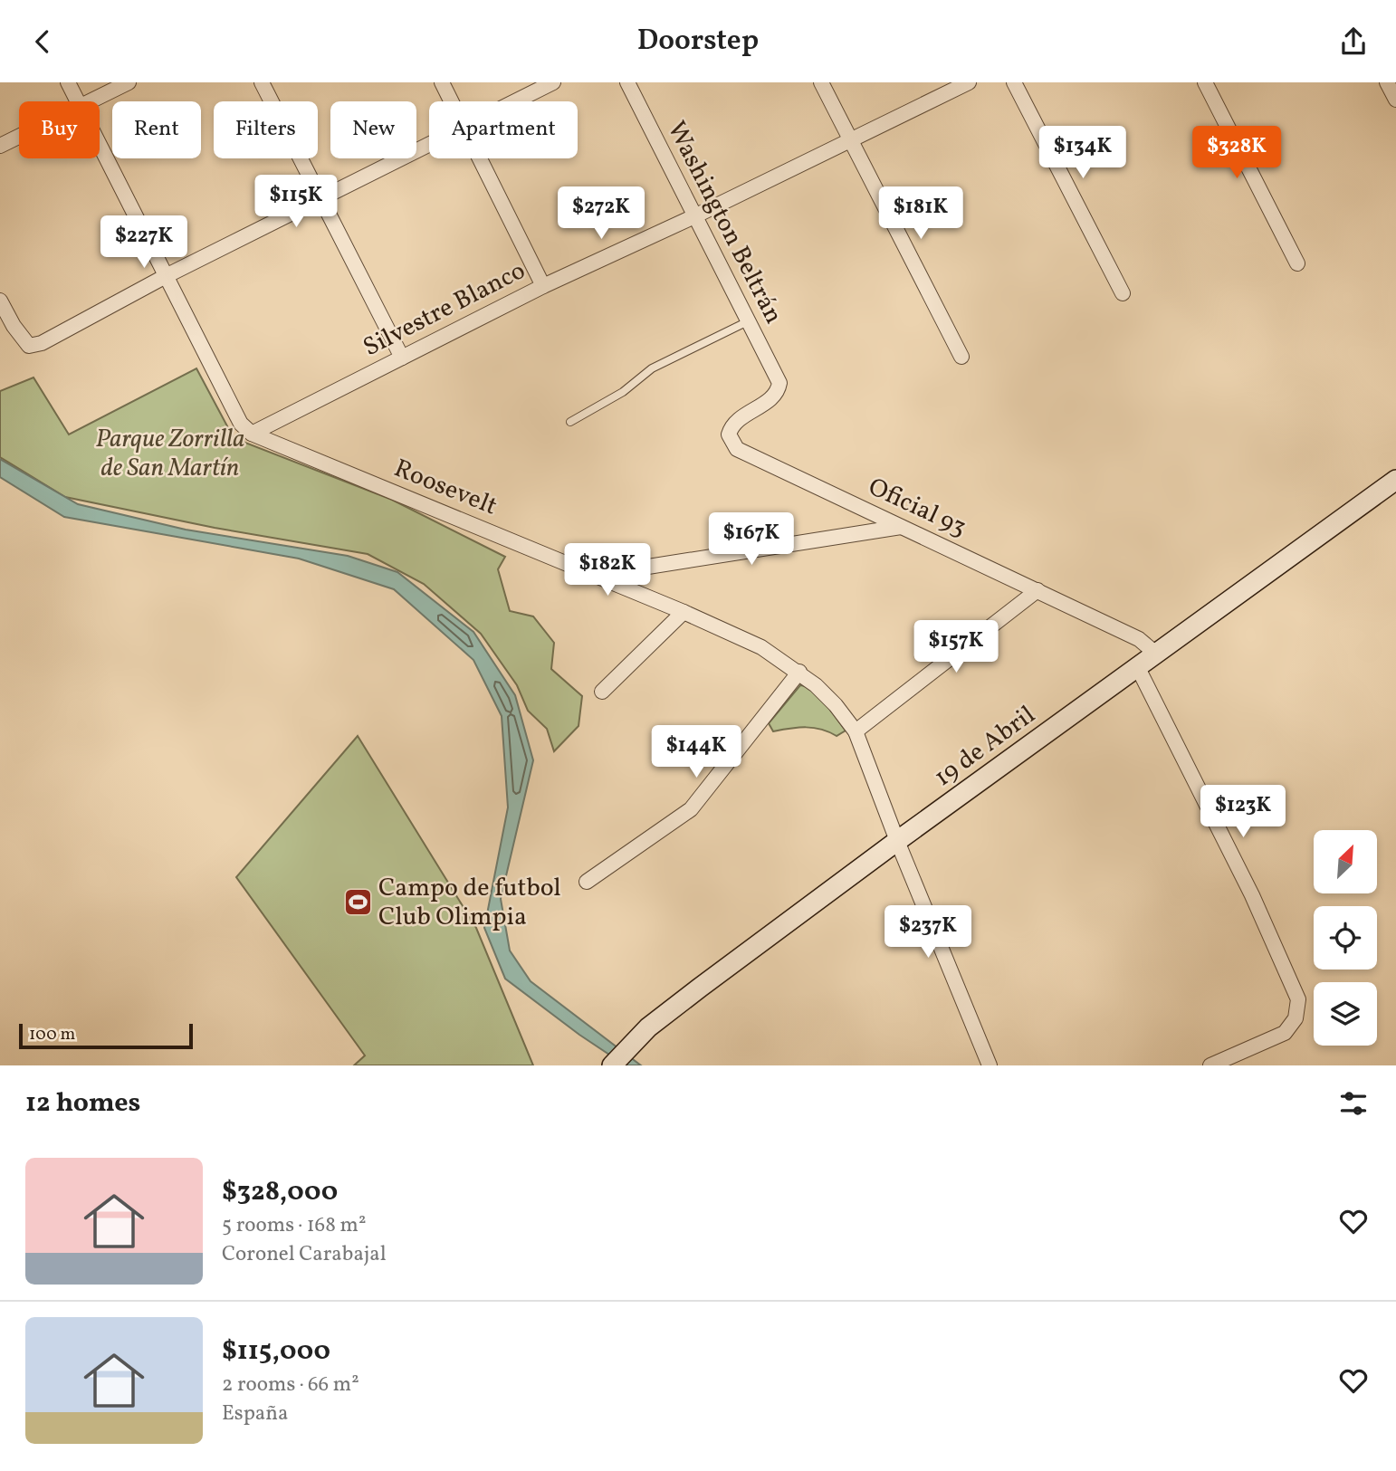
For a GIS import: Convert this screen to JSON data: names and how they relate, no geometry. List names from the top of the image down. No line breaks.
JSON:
{"streets":{"street":["Washington Beltrán","Silvestre Blanco","Roosevelt","Oficial 93","19 de Abril"]},"crossings":[["Washington Beltrán","Silvestre Blanco"],["Washington Beltrán","Oficial 93"],["Silvestre Blanco","Roosevelt"],["Roosevelt","19 de Abril"],["Oficial 93","19 de Abril"]],"parks":["Parque Zorrilla de San Martín"],"places":{"sports":["Campo de futbol Club Olimpia"]},"scale_bar":"100 m","north":"top right","page":{"header":"Doorstep","chip":["Buy","Rent","Filters","New","Apartment"],"price":["$134K","$328K","$115K","$272K","$181K","$227K","$167K","$182K","$157K","$144K","$123K","$237K"],"scale":"100 m","heading":"12 homes","list":[{"name":"$328,000","note":"5 rooms · 168 m² · Coronel Carabajal"},{"name":"$115,000","note":"2 rooms · 66 m² · España"}]}}
